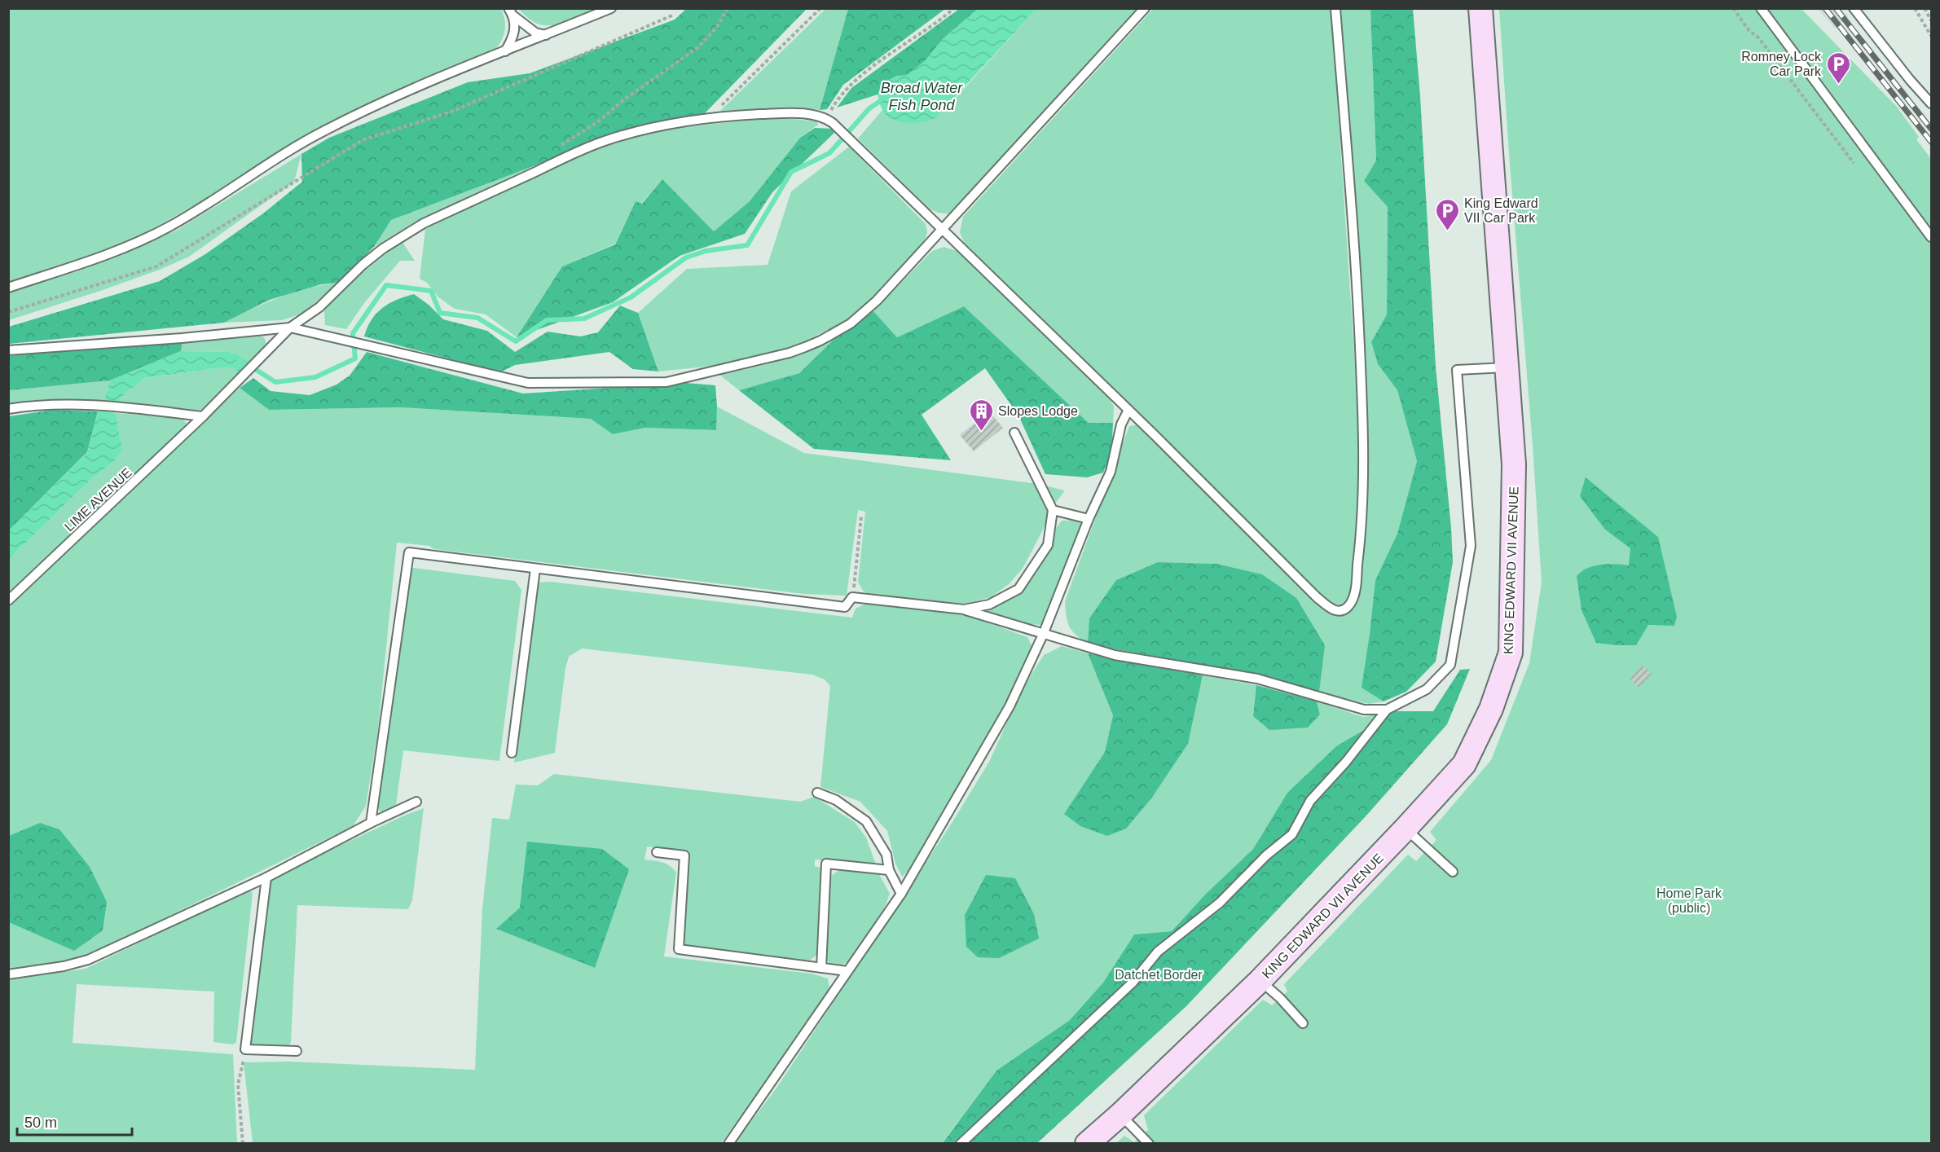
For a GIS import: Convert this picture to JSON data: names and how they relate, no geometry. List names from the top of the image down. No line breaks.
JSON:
{"streets":{"main road":["KING EDWARD VII AVENUE"],"lane":["LIME AVENUE"]},"water":["Broad Water Fish Pond"],"parks":["Home Park (public)","Datchet Border"],"places":{"parking":["Romney Lock Car Park","King Edward VII Car Park"],"building":["Slopes Lodge"]},"scale_bar":"50 m"}
